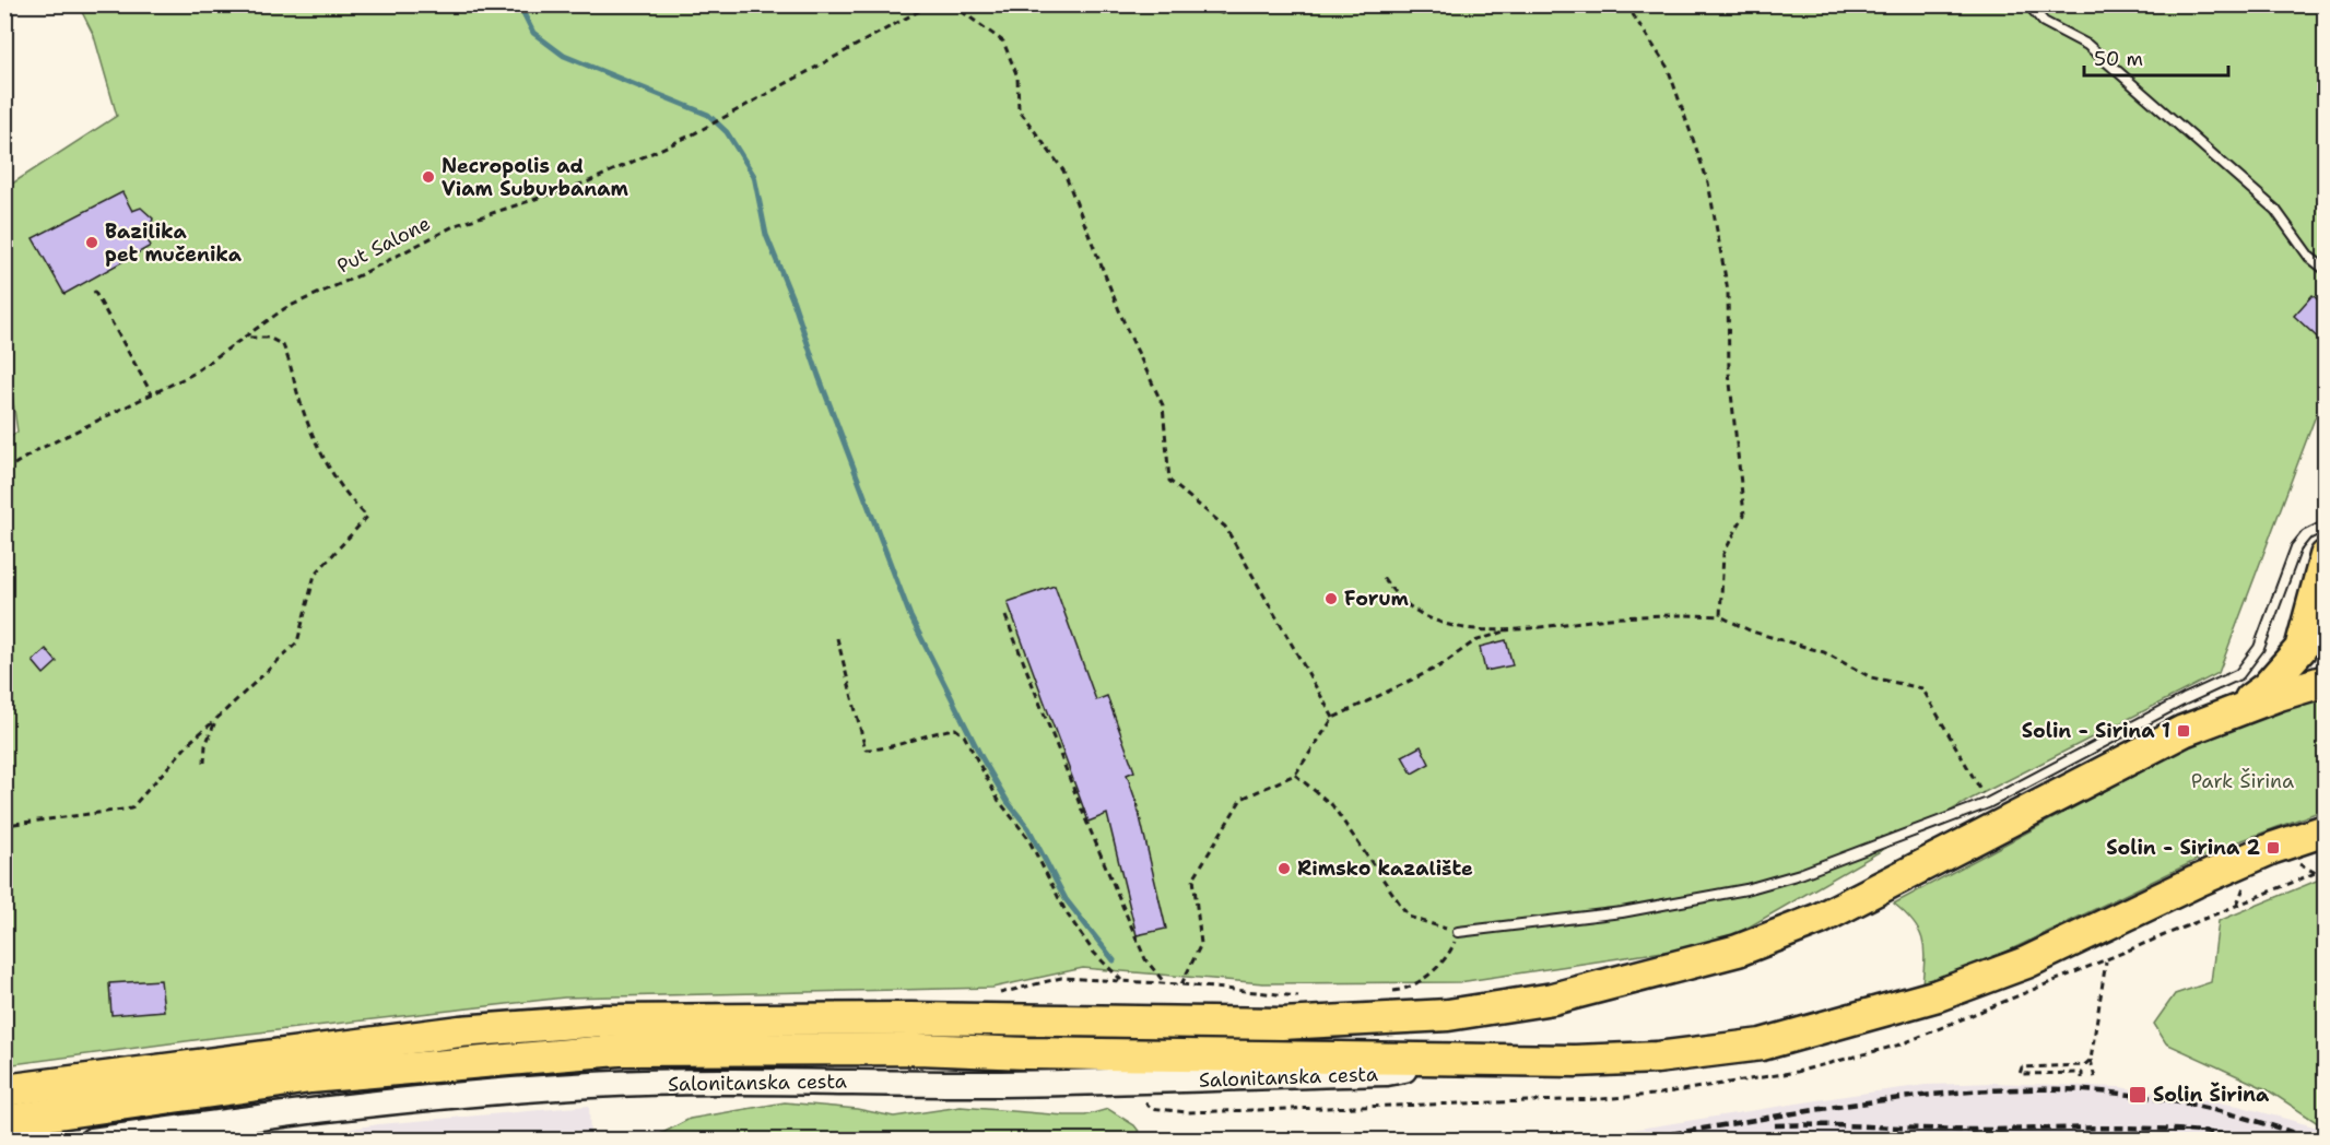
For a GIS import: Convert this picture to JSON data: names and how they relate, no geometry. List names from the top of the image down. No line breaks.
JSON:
{"streets":{"main road":["Salonitanska cesta"],"path":["Put Salone"]},"parks":["Park Širina"],"places":{"other":["Necropolis ad Viam Suburbanam","Bazilika pet mučenika","Forum","Rimsko kazalište"],"transit":["Solin - Sirina 1","Solin - Sirina 2","Solin Širina"]},"scale_bar":"50 m"}
